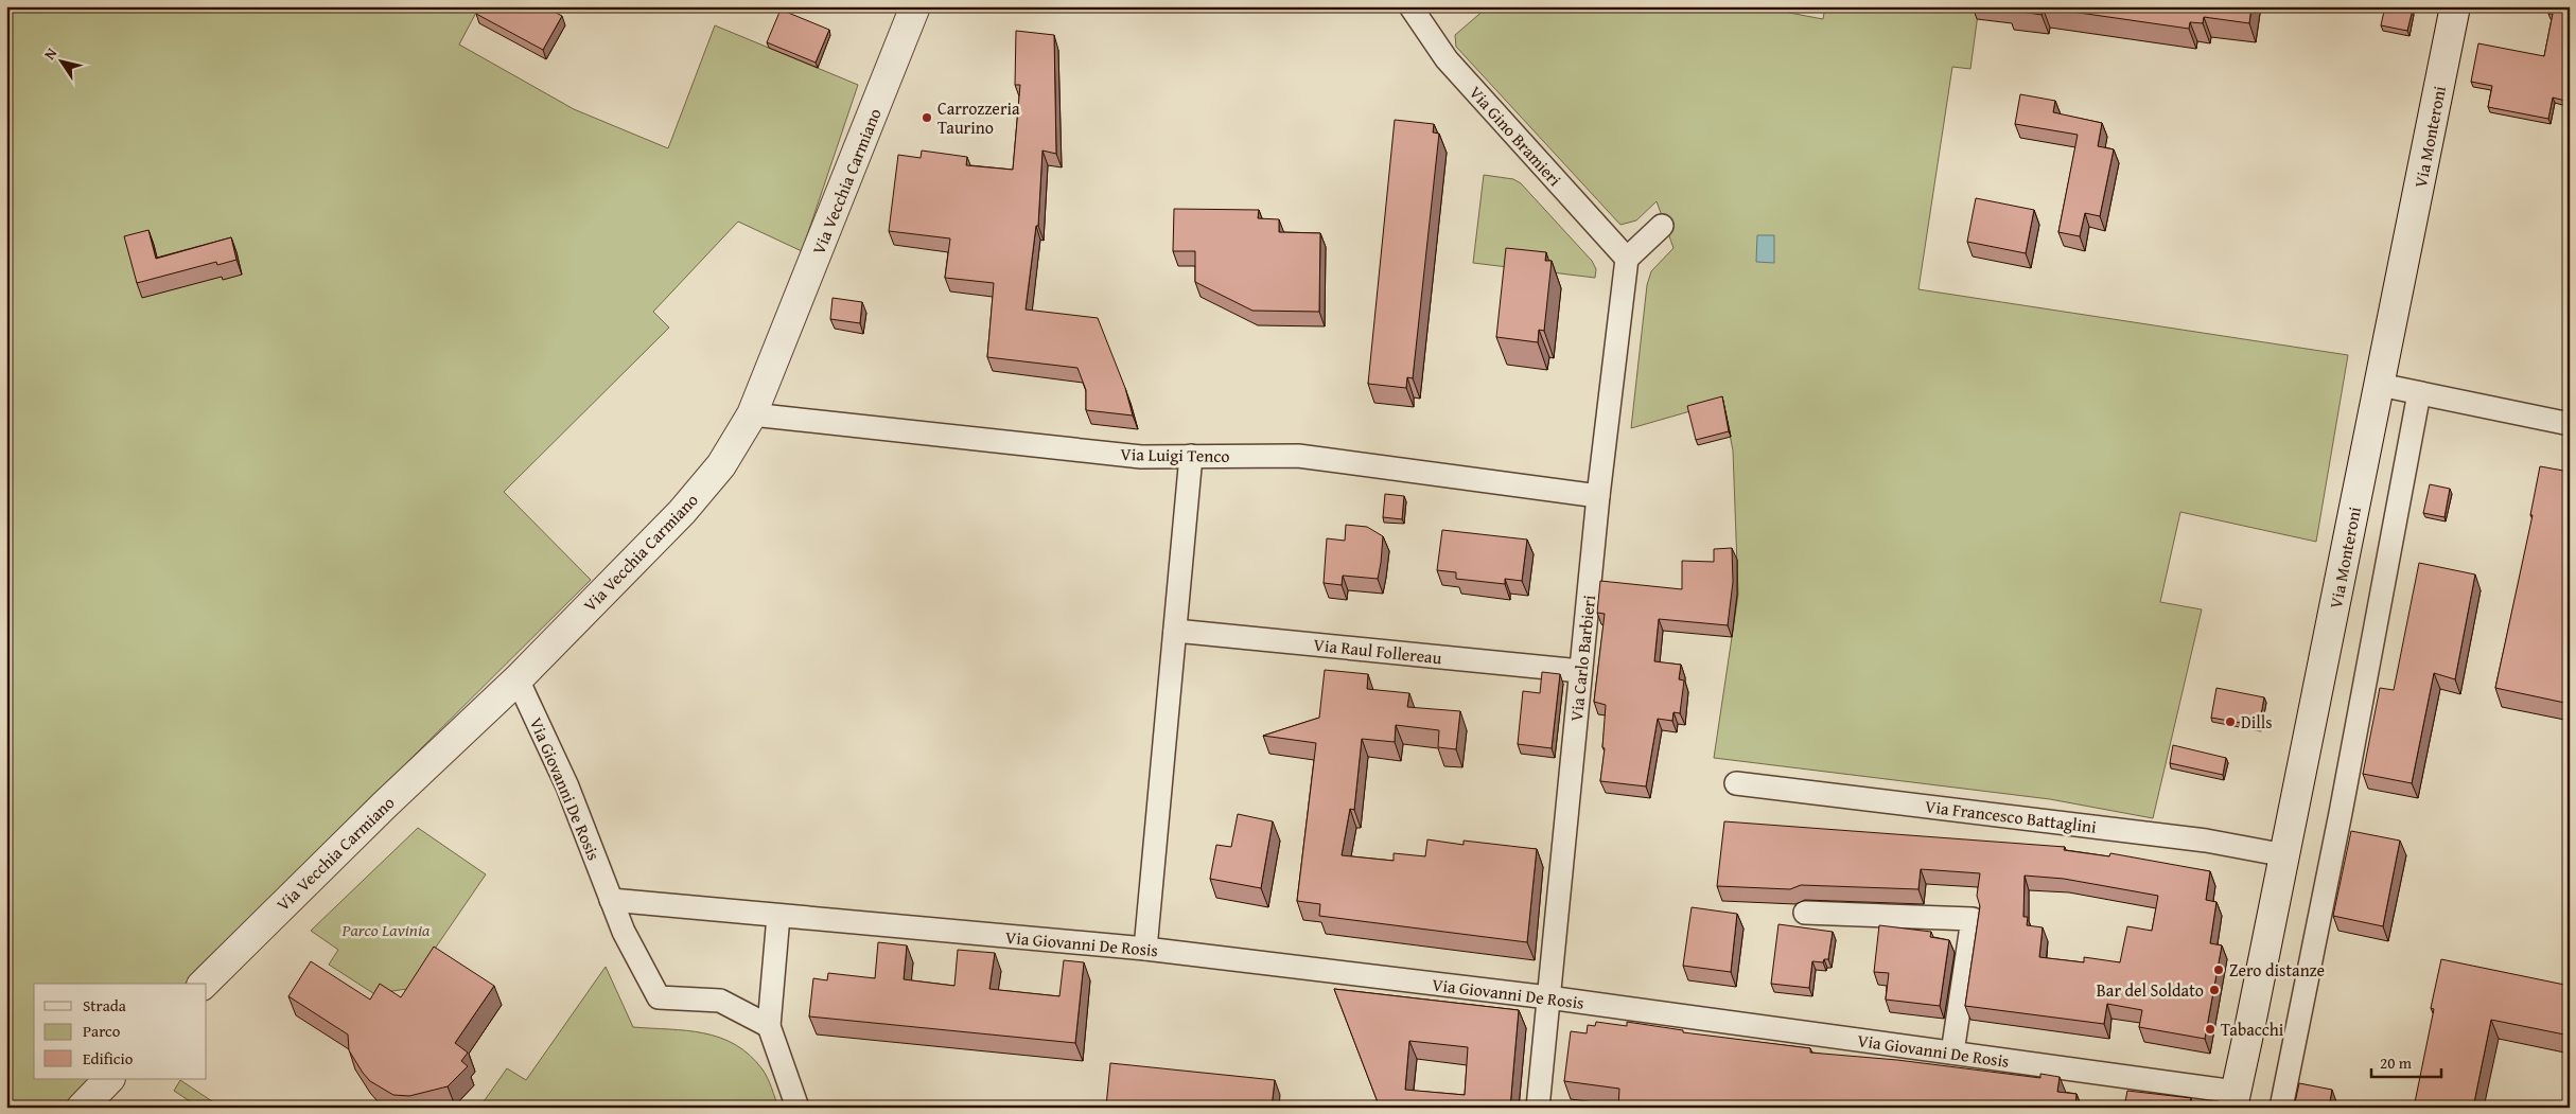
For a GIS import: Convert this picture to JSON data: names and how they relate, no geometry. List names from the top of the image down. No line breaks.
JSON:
{"streets":{"street":["Via Gino Bramieri","Via Monteroni","Via Vecchia Carmiano","Via Luigi Tenco","Via Raul Follereau","Via Carlo Barbieri","Via Giovanni De Rosis","Via Francesco Battaglini"]},"crossings":[["Via Gino Bramieri","Via Carlo Barbieri"],["Via Monteroni","Via Giovanni De Rosis"],["Via Monteroni","Via Francesco Battaglini"],["Via Vecchia Carmiano","Via Luigi Tenco"],["Via Vecchia Carmiano","Via Giovanni De Rosis"],["Via Luigi Tenco","Via Carlo Barbieri"],["Via Raul Follereau","Via Carlo Barbieri"],["Via Carlo Barbieri","Via Giovanni De Rosis"]],"parks":["Parco Lavinia"],"places":["Carrozzeria Taurino","Dills","Zero distanze","Bar del Soldato","Tabacchi"],"legend":["Strada","Parco","Edificio"],"scale_bar":"20 m","north":"top left"}
